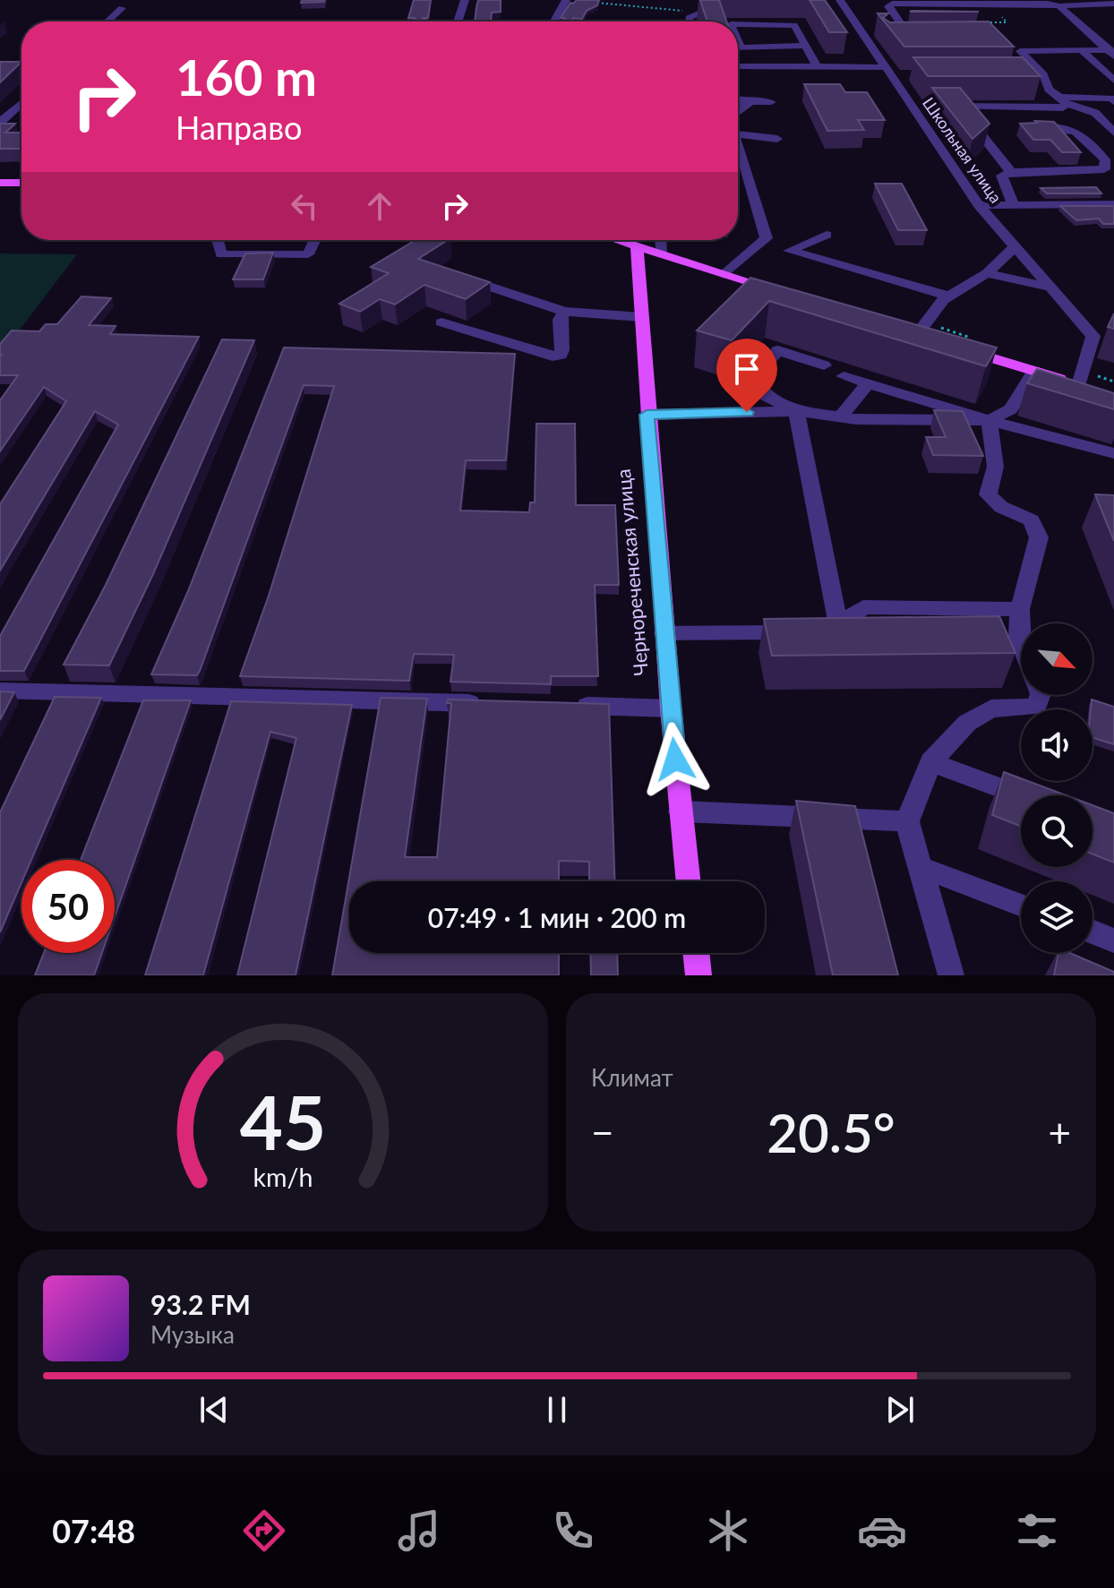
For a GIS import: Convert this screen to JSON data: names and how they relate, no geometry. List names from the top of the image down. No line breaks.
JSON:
{"streets":{"main road":["Чернореченская улица"],"street":["Школьная улица"]},"north":"bottom right","page":{"turn":["160 m","Направо"],"limit":"50","trip":"07:49 · 1 мин · 200 m","tile":"Климат","heat":["−","20.5°","+"],"song":["93.2 FM","Музыка"],"tabs":"07:48","gauge":["45","km/h"]}}
